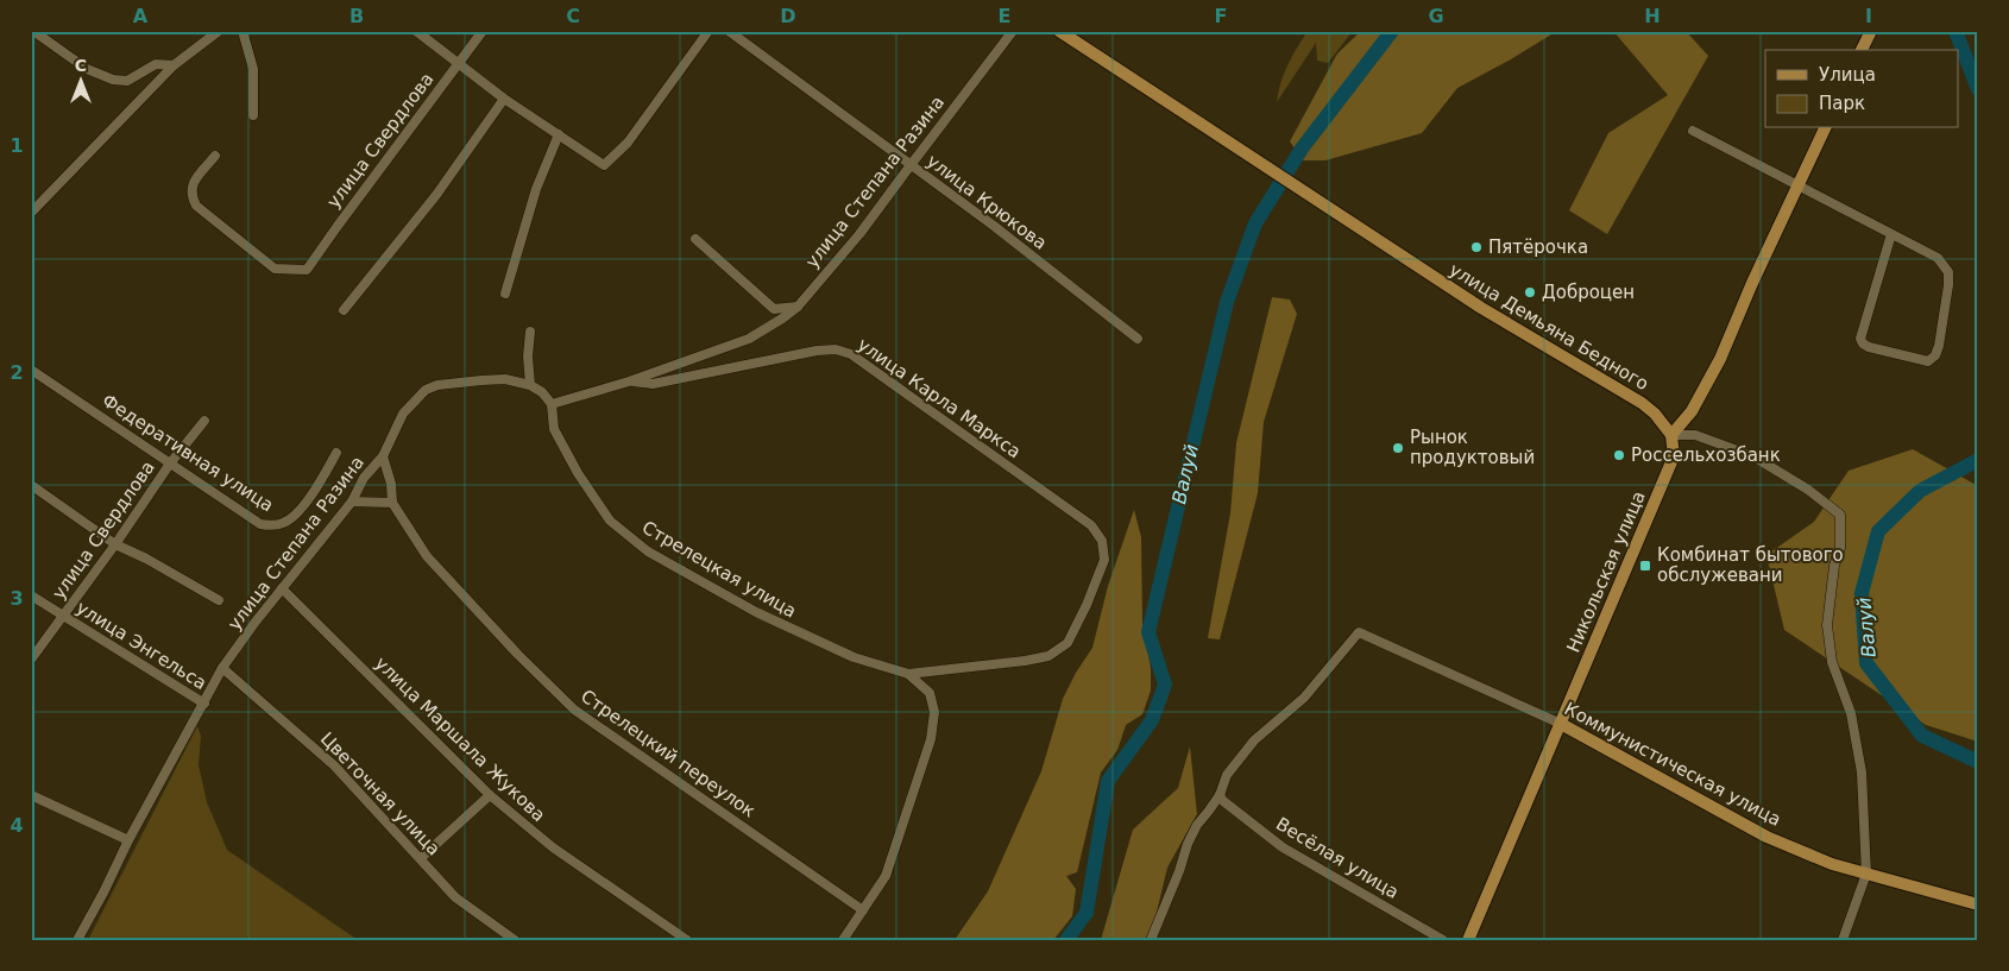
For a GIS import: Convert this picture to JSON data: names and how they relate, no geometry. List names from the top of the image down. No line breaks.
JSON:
{"streets":{"main road":["улица Демьяна Бедного","Никольская улица","Коммунистическая улица"],"street":["улица Свердлова","улица Степана Разина","улица Крюкова","улица Карла Маркса","Федеративная улица","Стрелецкая улица","улица Энгельса","улица Маршала Жукова","Стрелецкий переулок","Цветочная улица","Весёлая улица"]},"crossings":[["улица Свердлова","Федеративная улица"],["улица Свердлова","улица Энгельса"],["улица Степана Разина","улица Крюкова"],["улица Степана Разина","улица Карла Маркса"],["улица Степана Разина","Стрелецкая улица"],["улица Степана Разина","улица Энгельса"],["улица Степана Разина","улица Маршала Жукова"],["улица Степана Разина","Стрелецкий переулок"],["улица Степана Разина","Цветочная улица"],["улица Демьяна Бедного","Никольская улица"],["улица Карла Маркса","Стрелецкая улица"],["Никольская улица","Коммунистическая улица"],["Коммунистическая улица","Весёлая улица"]],"water":["Валуй"],"places":{"other":["Пятёрочка","Доброцен","Рынок продуктовый","Россельхозбанк"],"transit":["Комбинат бытового обслужевани"]},"legend":["Улица","Парк"],"north":"top","grid":{"columns":["A","B","C","D","E","F","G","H","I"],"rows":["1","2","3","4"]}}
